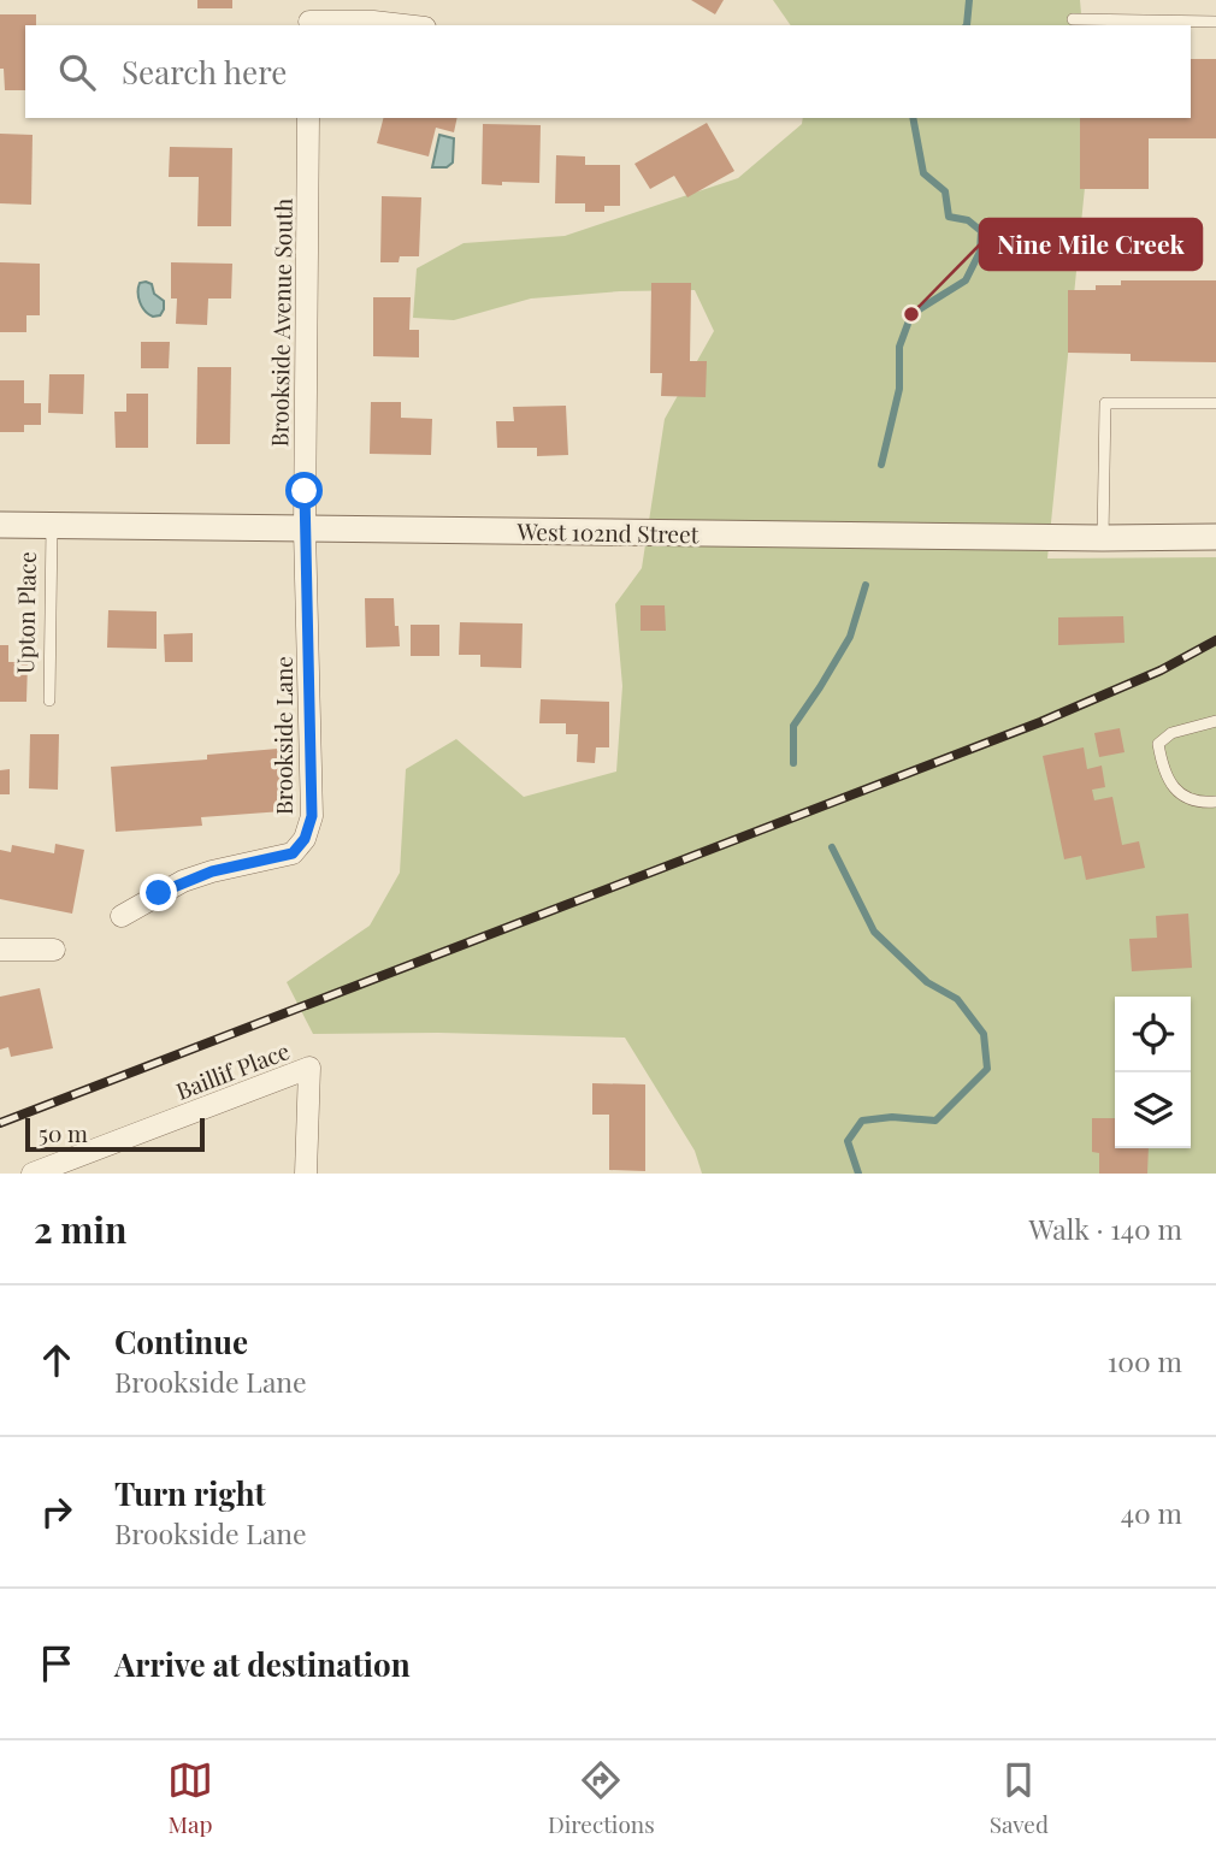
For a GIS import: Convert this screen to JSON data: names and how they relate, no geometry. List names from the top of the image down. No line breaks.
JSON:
{"streets":{"street":["Brookside Avenue South","West 102nd Street","Brookside Lane","Baillif Place"],"lane":["Upton Place"]},"crossings":[["Brookside Avenue South","West 102nd Street"],["Brookside Avenue South","Brookside Lane"],["West 102nd Street","Upton Place"],["West 102nd Street","Brookside Lane"]],"places":["Nine Mile Creek"],"scale_bar":"50 m","page":{"search":"Search here","scale":"50 m","heading":["2 min","Walk · 140 m"],"list":[["Continue","Brookside Lane","100 m"],["Turn right","Brookside Lane","40 m"],"Arrive at destination"],"nav":["Map","Directions","Saved"]}}
